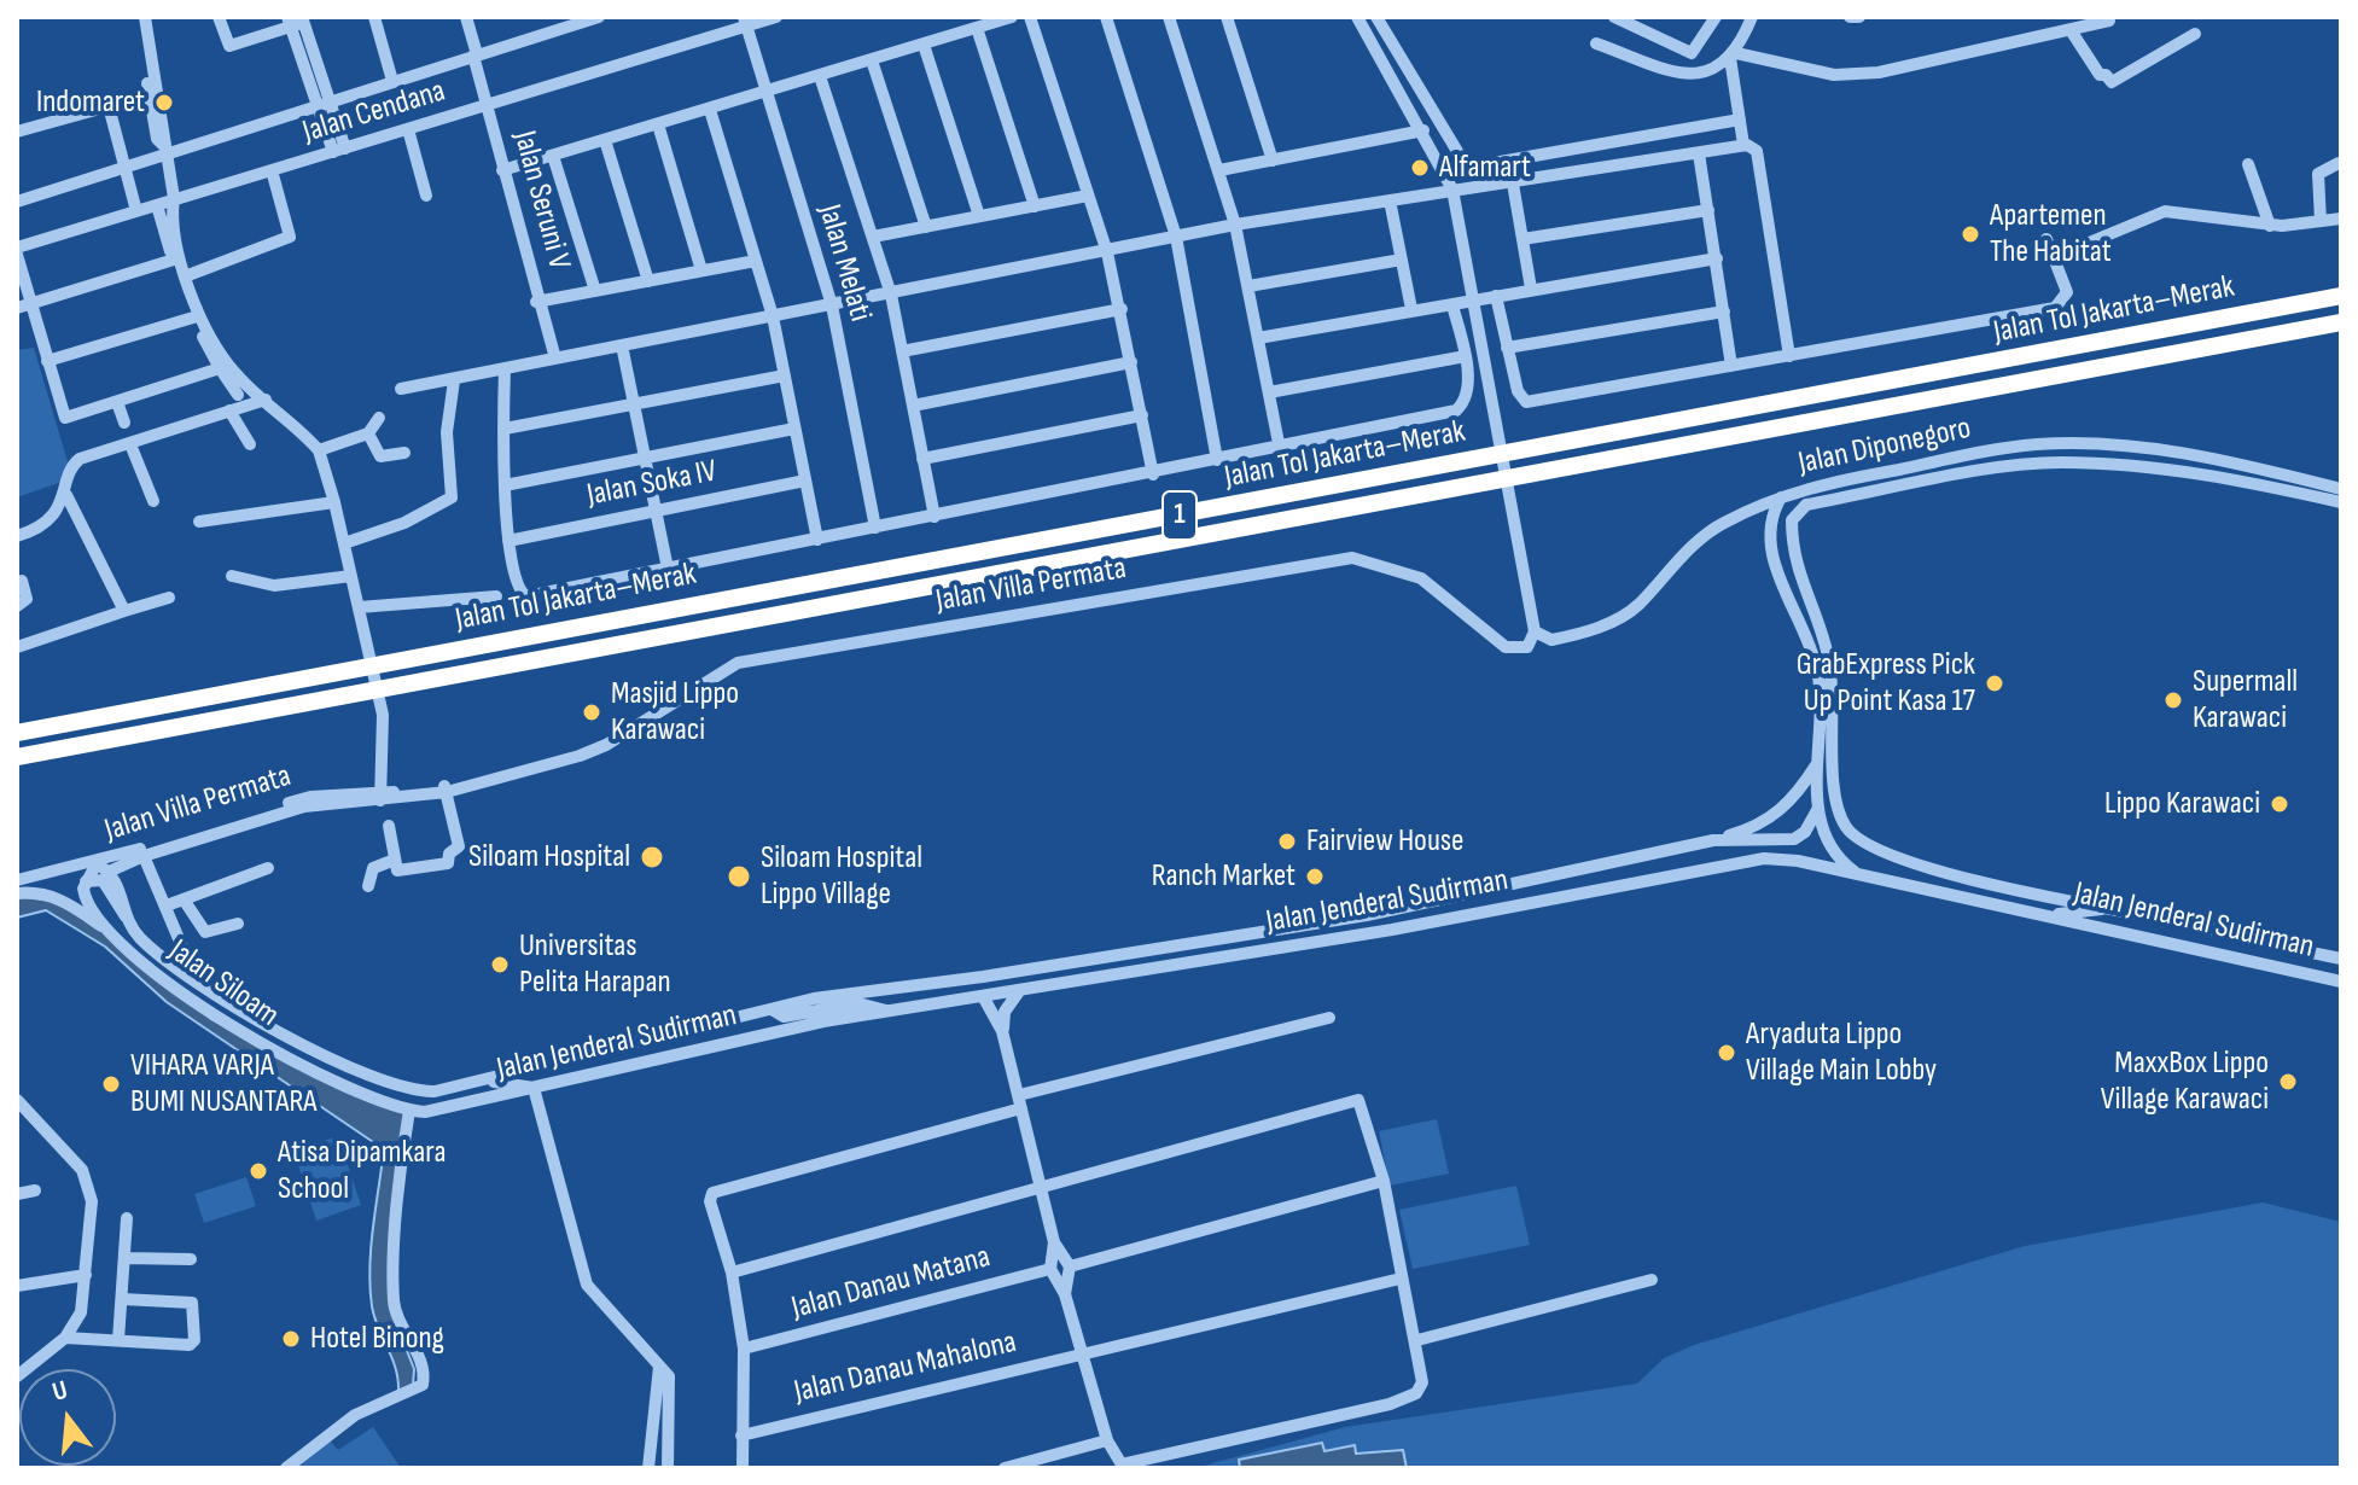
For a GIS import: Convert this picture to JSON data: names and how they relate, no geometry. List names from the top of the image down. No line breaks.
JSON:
{"streets":{"highway":["Jalan Tol Jakarta–Merak","1"],"street":["Jalan Cendana","Jalan Seruni V","Jalan Melati","Jalan Diponegoro","Jalan Soka IV","Jalan Villa Permata","Jalan Jenderal Sudirman","Jalan Siloam","Jalan Danau Matana","Jalan Danau Mahalona"]},"crossings":[["Jalan Cendana","Jalan Seruni V"],["Jalan Cendana","Jalan Melati"],["Jalan Diponegoro","Jalan Jenderal Sudirman"],["Jalan Villa Permata","Jalan Jenderal Sudirman"],["Jalan Jenderal Sudirman","Jalan Siloam"]],"places":["Indomaret","Alfamart","Apartemen The Habitat","GrabExpress Pick Up Point Kasa 17","Supermall Karawaci","Masjid Lippo Karawaci","Lippo Karawaci","Fairview House","Siloam Hospital","Siloam Hospital Lippo Village","Ranch Market","Universitas Pelita Harapan","Aryaduta Lippo Village Main Lobby","MaxxBox Lippo Village Karawaci","VIHARA VARJA BUMI NUSANTARA","Atisa Dipamkara School","Hotel Binong"],"north":"top"}
